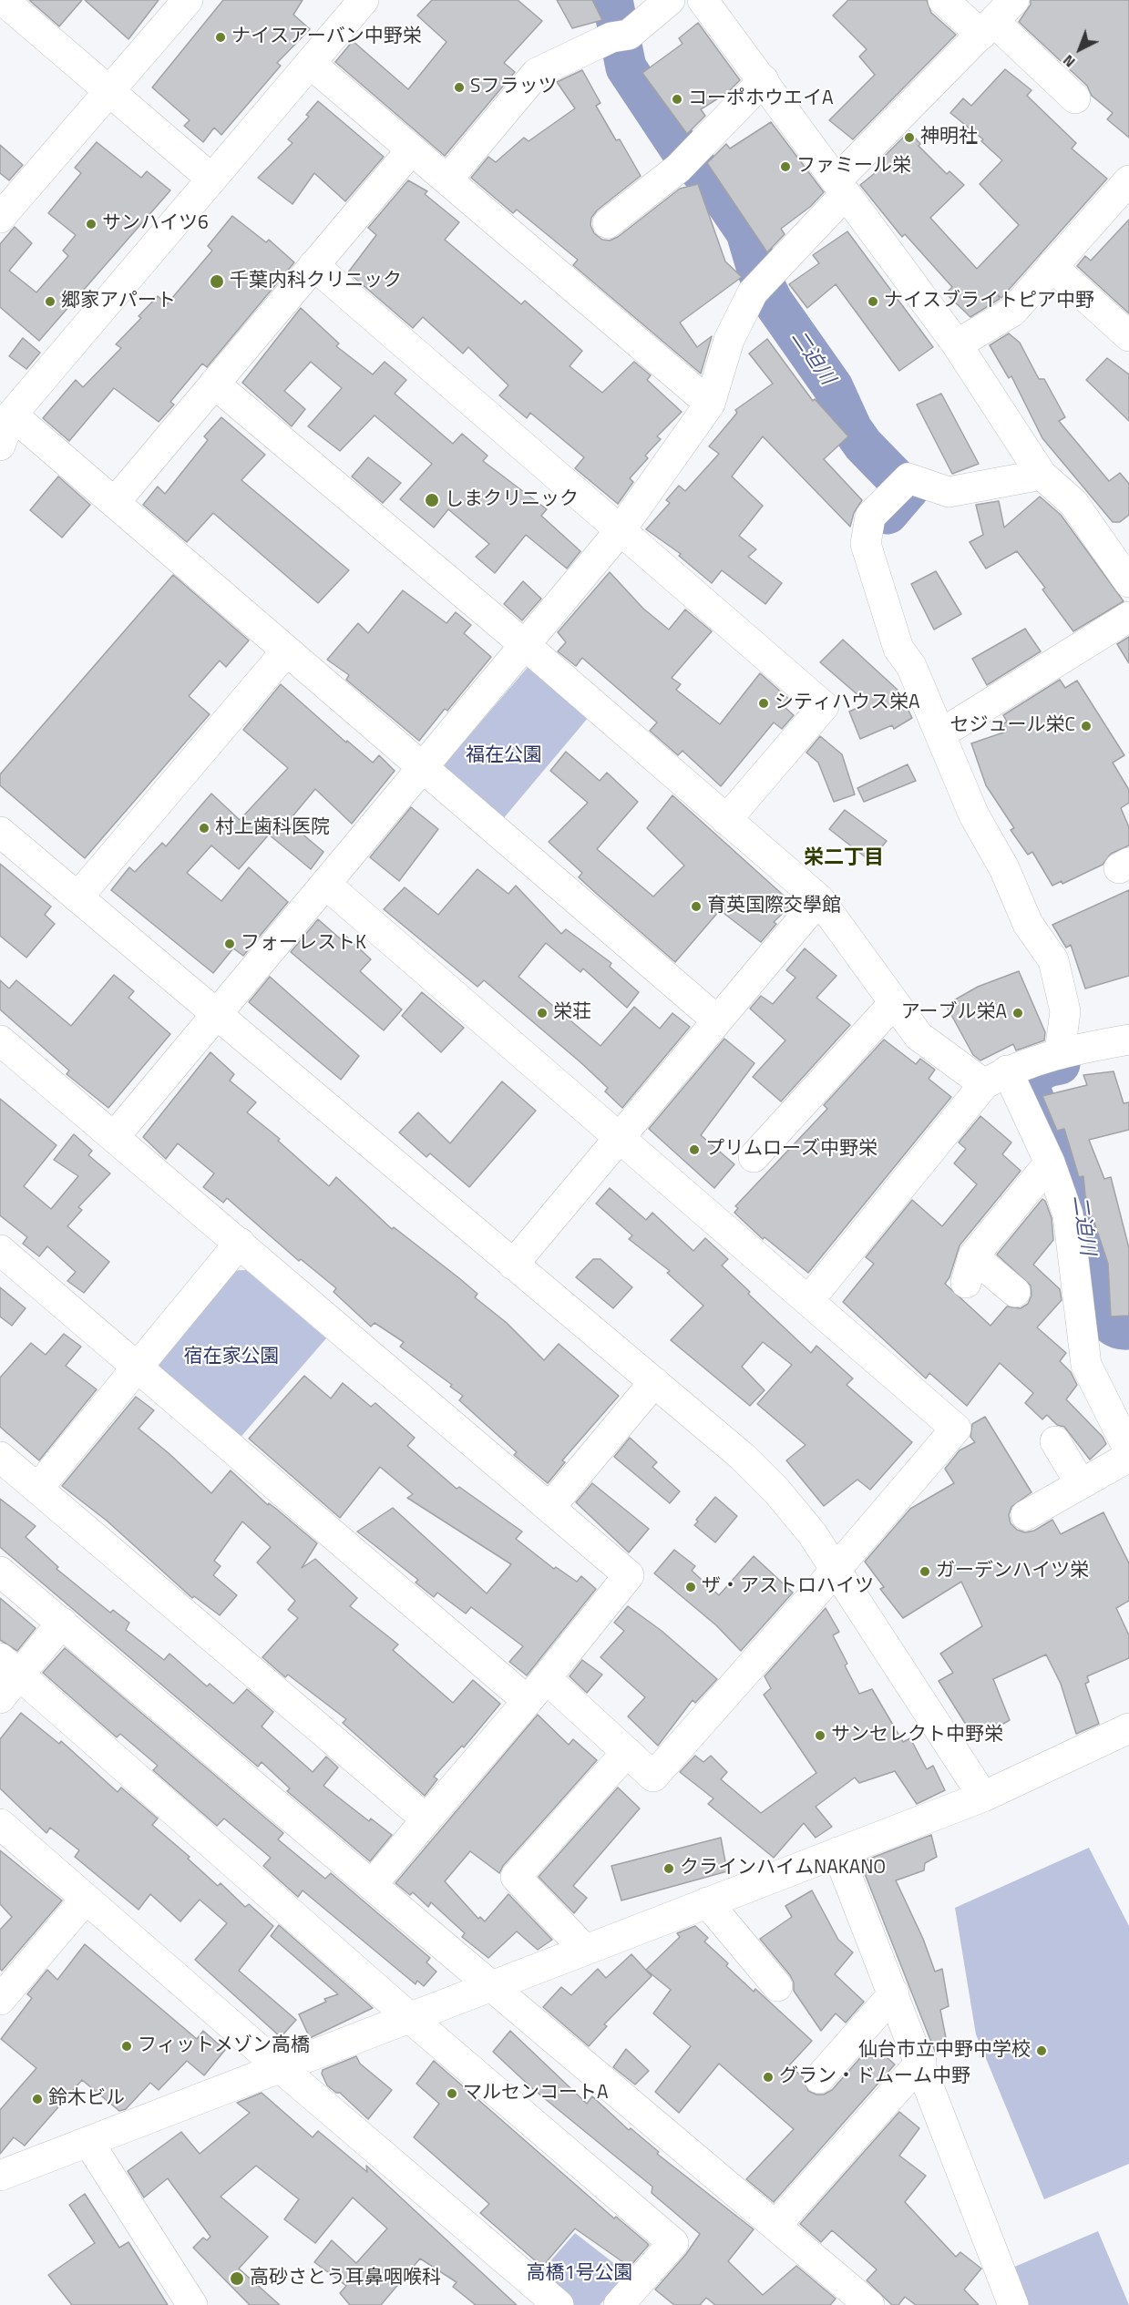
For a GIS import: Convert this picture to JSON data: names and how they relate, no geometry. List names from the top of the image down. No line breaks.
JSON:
{"districts":["栄二丁目"],"water":["二迫川"],"parks":["福在公園","宿在家公園","高橋1号公園"],"places":["ナイスアーバン中野栄","Sフラッツ","コーポホウエイA","神明社","ファミール栄","サンハイツ6","千葉内科クリニック","郷家アパート","ナイスブライトピア中野","しまクリニック","シティハウス栄A","セジュール栄C","村上歯科医院","育英国際交學館","フォーレストK","栄荘","アーブル栄A","プリムローズ中野栄","ガーデンハイツ栄","ザ・アストロハイツ","サンセレクト中野栄","クラインハイムNAKANO","フィットメゾン高橋","仙台市立中野中学校","グラン・ドムーム中野","マルセンコートA","鈴木ビル","高砂さとう耳鼻咽喉科"],"north":"bottom left"}
